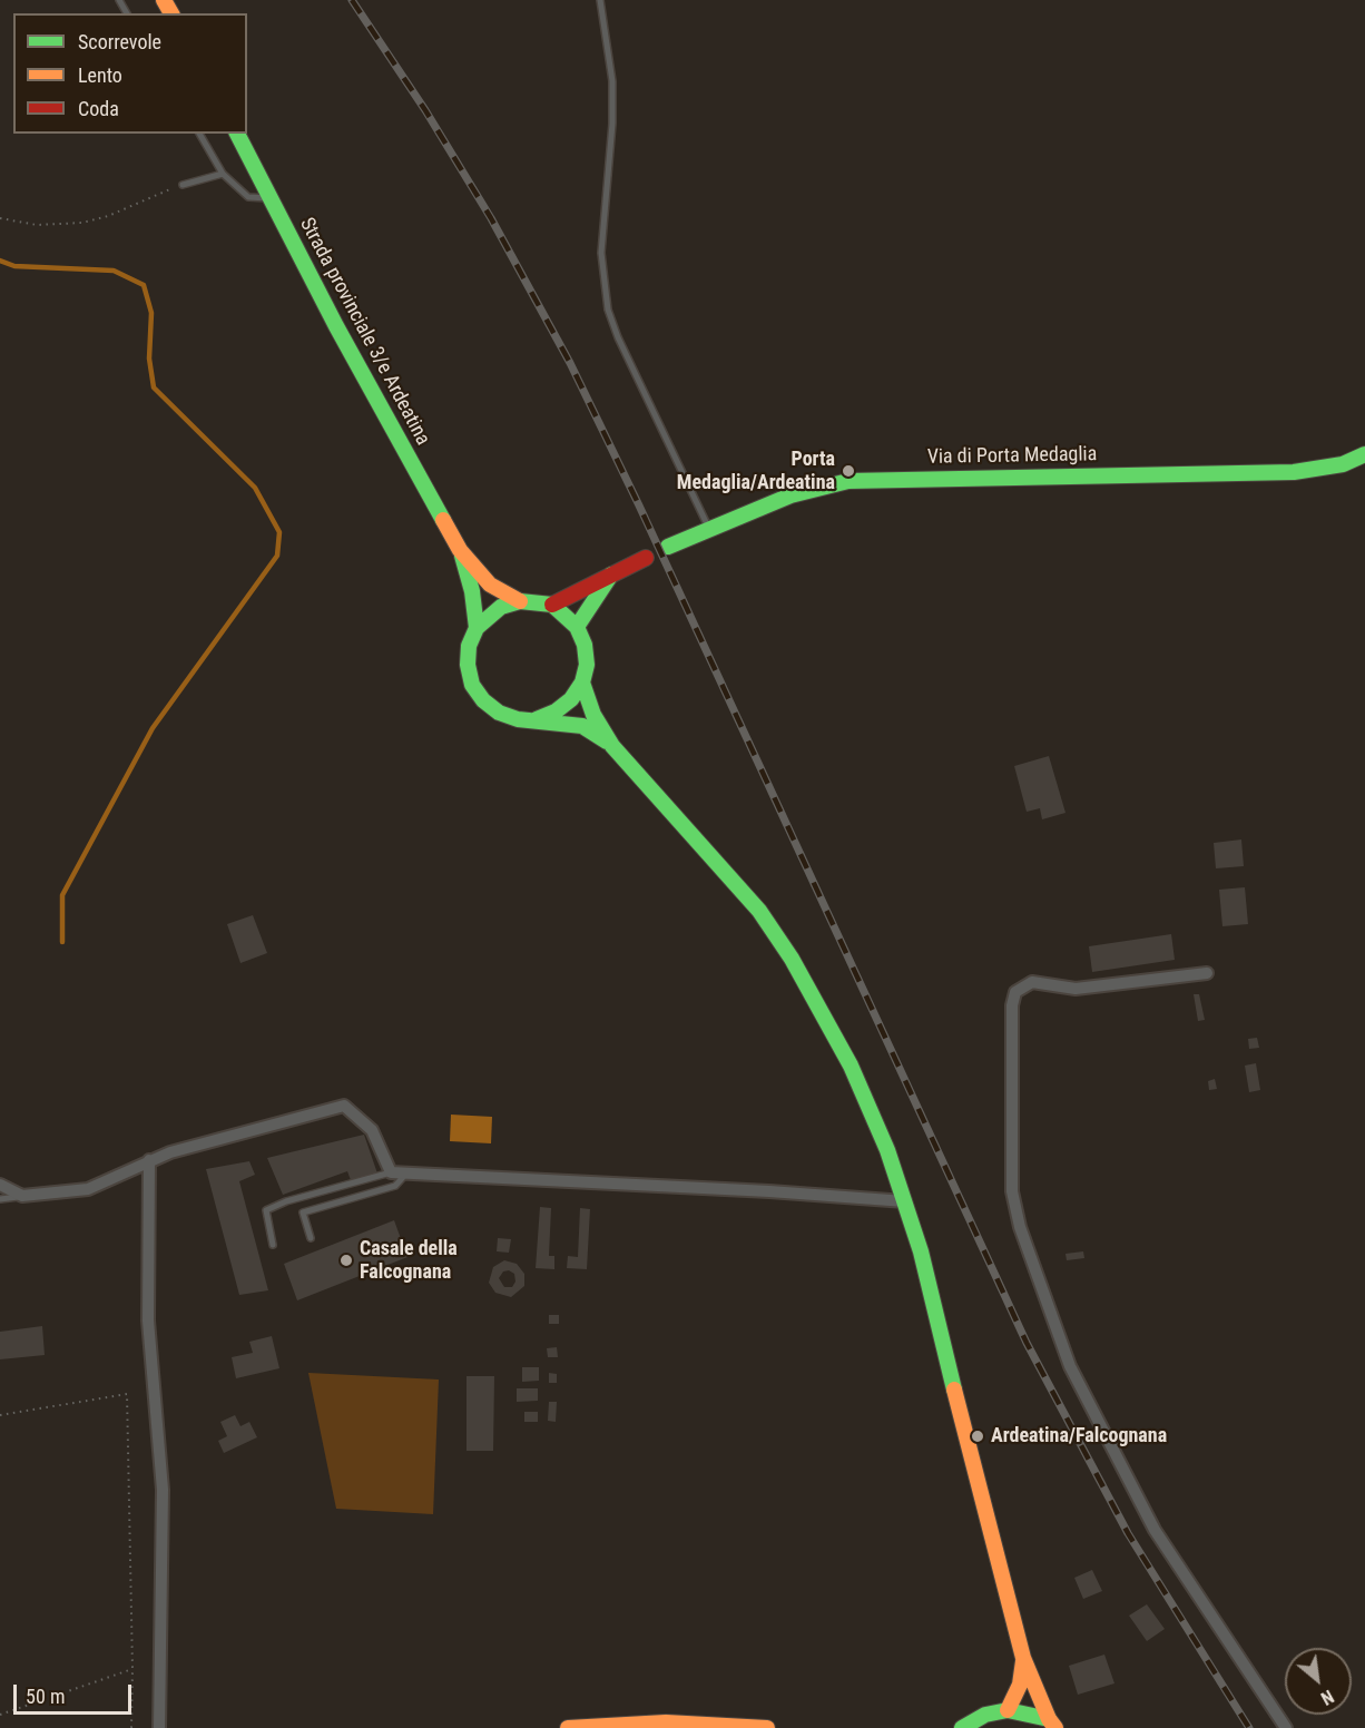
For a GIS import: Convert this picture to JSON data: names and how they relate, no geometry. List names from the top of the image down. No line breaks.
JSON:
{"streets":{"main road":["Strada provinciale 3/e Ardeatina","Via di Porta Medaglia"]},"places":["Porta Medaglia/Ardeatina","Casale della Falcognana","Ardeatina/Falcognana"],"legend":["Scorrevole","Lento","Coda"],"scale_bar":"50 m","north":"bottom right"}
